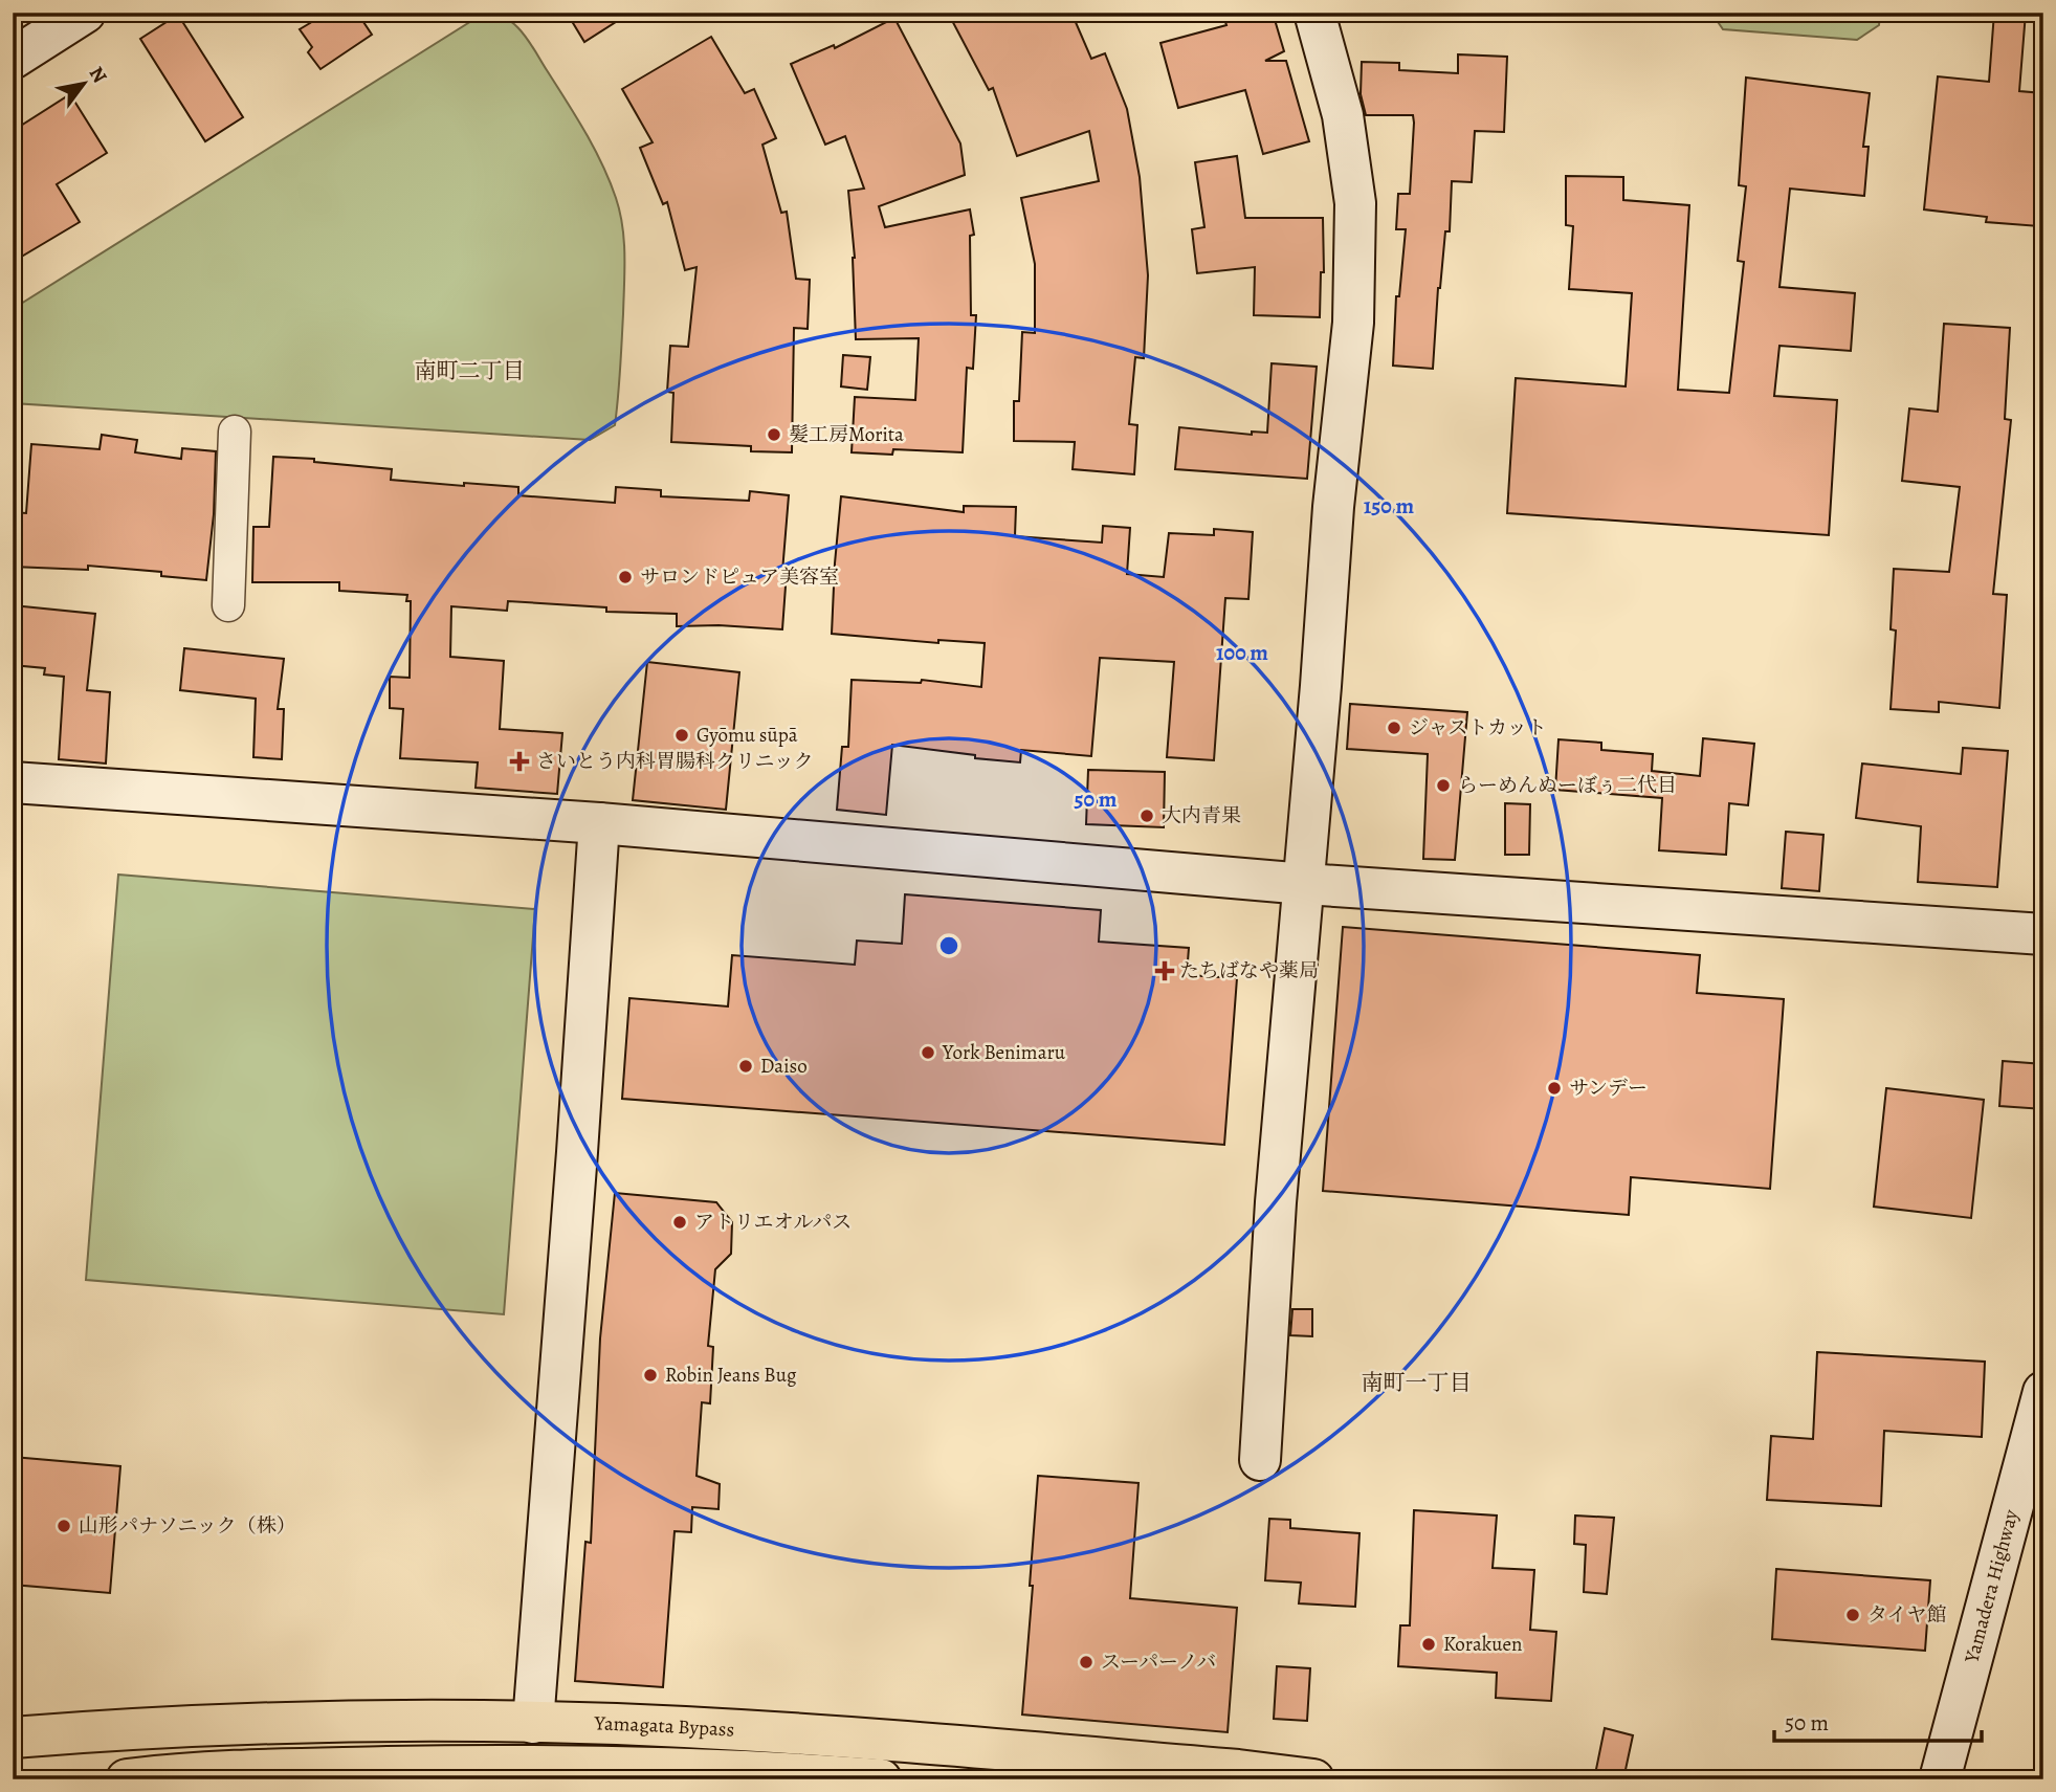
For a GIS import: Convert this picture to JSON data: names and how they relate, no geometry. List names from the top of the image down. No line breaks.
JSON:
{"streets":{"highway":["Yamagata Bypass"],"street":["Yamadera Highway"]},"districts":["南町二丁目","南町一丁目"],"places":{"other":["髪工房Morita","サロンドピュア美容室","ジャストカット","Gyōmu sūpā","らーめんぬーぼぅ二代目","大内青果","York Benimaru","Daiso","サンデー","アトリエオルパス","Robin Jeans Bug","山形パナソニック（株）","タイヤ館","Korakuen","スーパーノバ"],"health":["さいとう内科胃腸科クリニック","たちばなや薬局"]},"scale_bar":"50 m","north":"top right","rings":["150 m","100 m","50 m"]}
